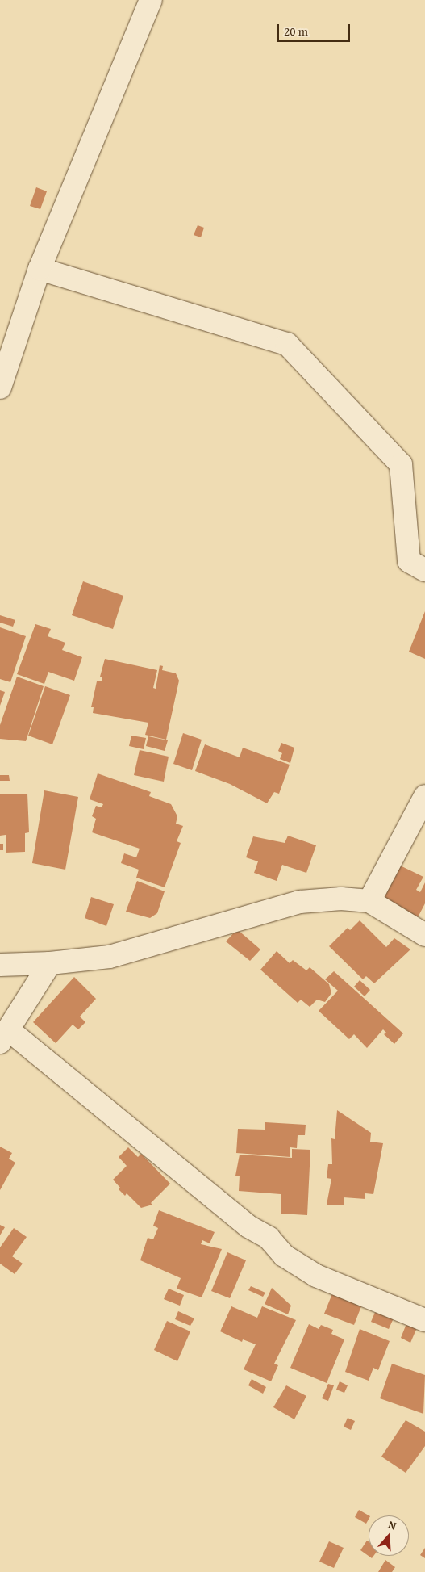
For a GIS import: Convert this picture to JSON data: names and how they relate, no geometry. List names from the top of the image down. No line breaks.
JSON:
{"scale_bar":"20 m","north":"top"}
